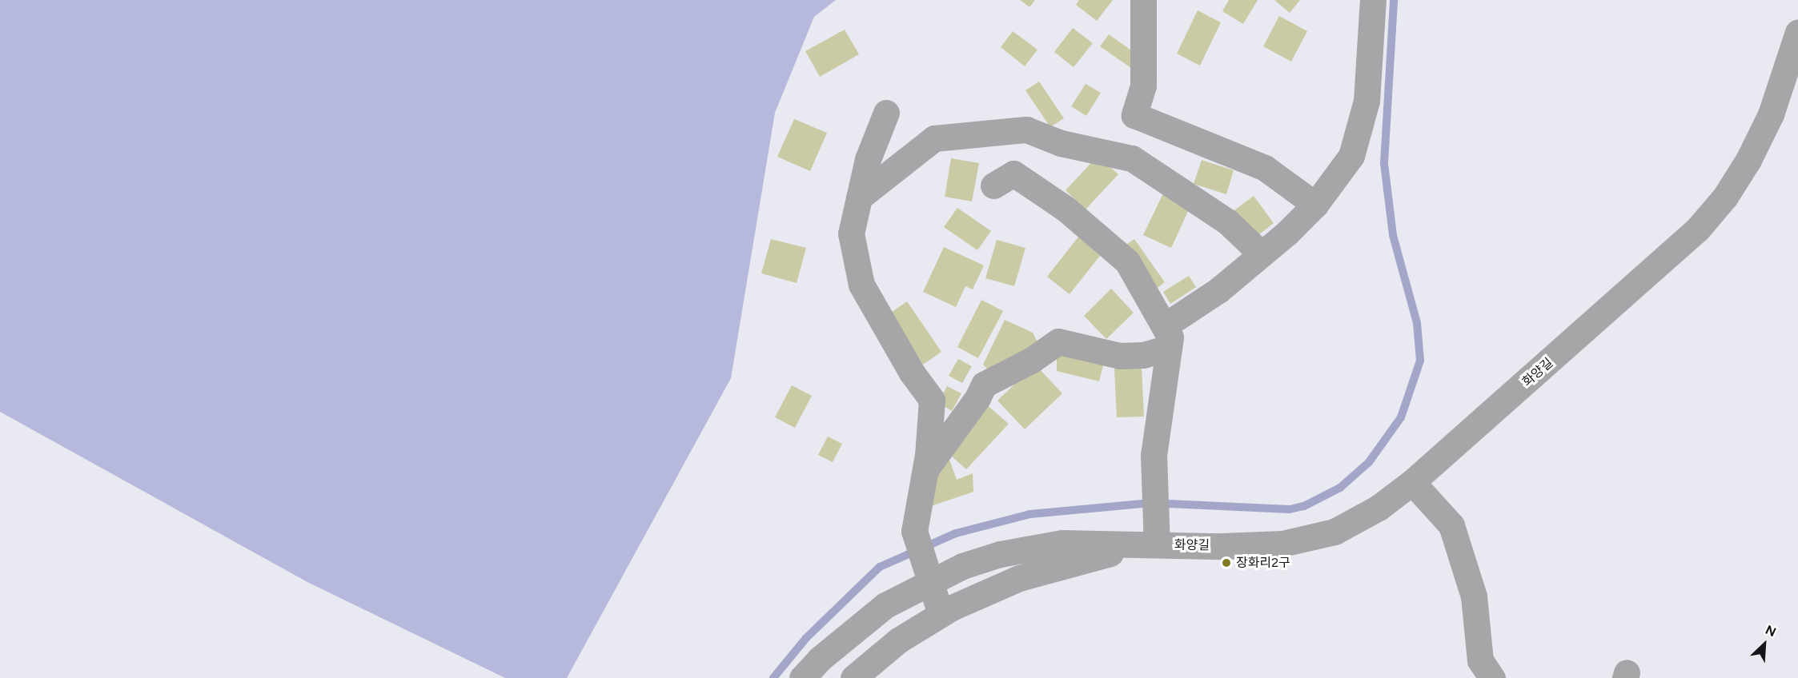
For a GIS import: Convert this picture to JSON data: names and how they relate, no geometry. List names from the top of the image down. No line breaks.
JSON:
{"streets":{"street":["화양길"]},"places":["장화리2구"],"north":"top right"}
